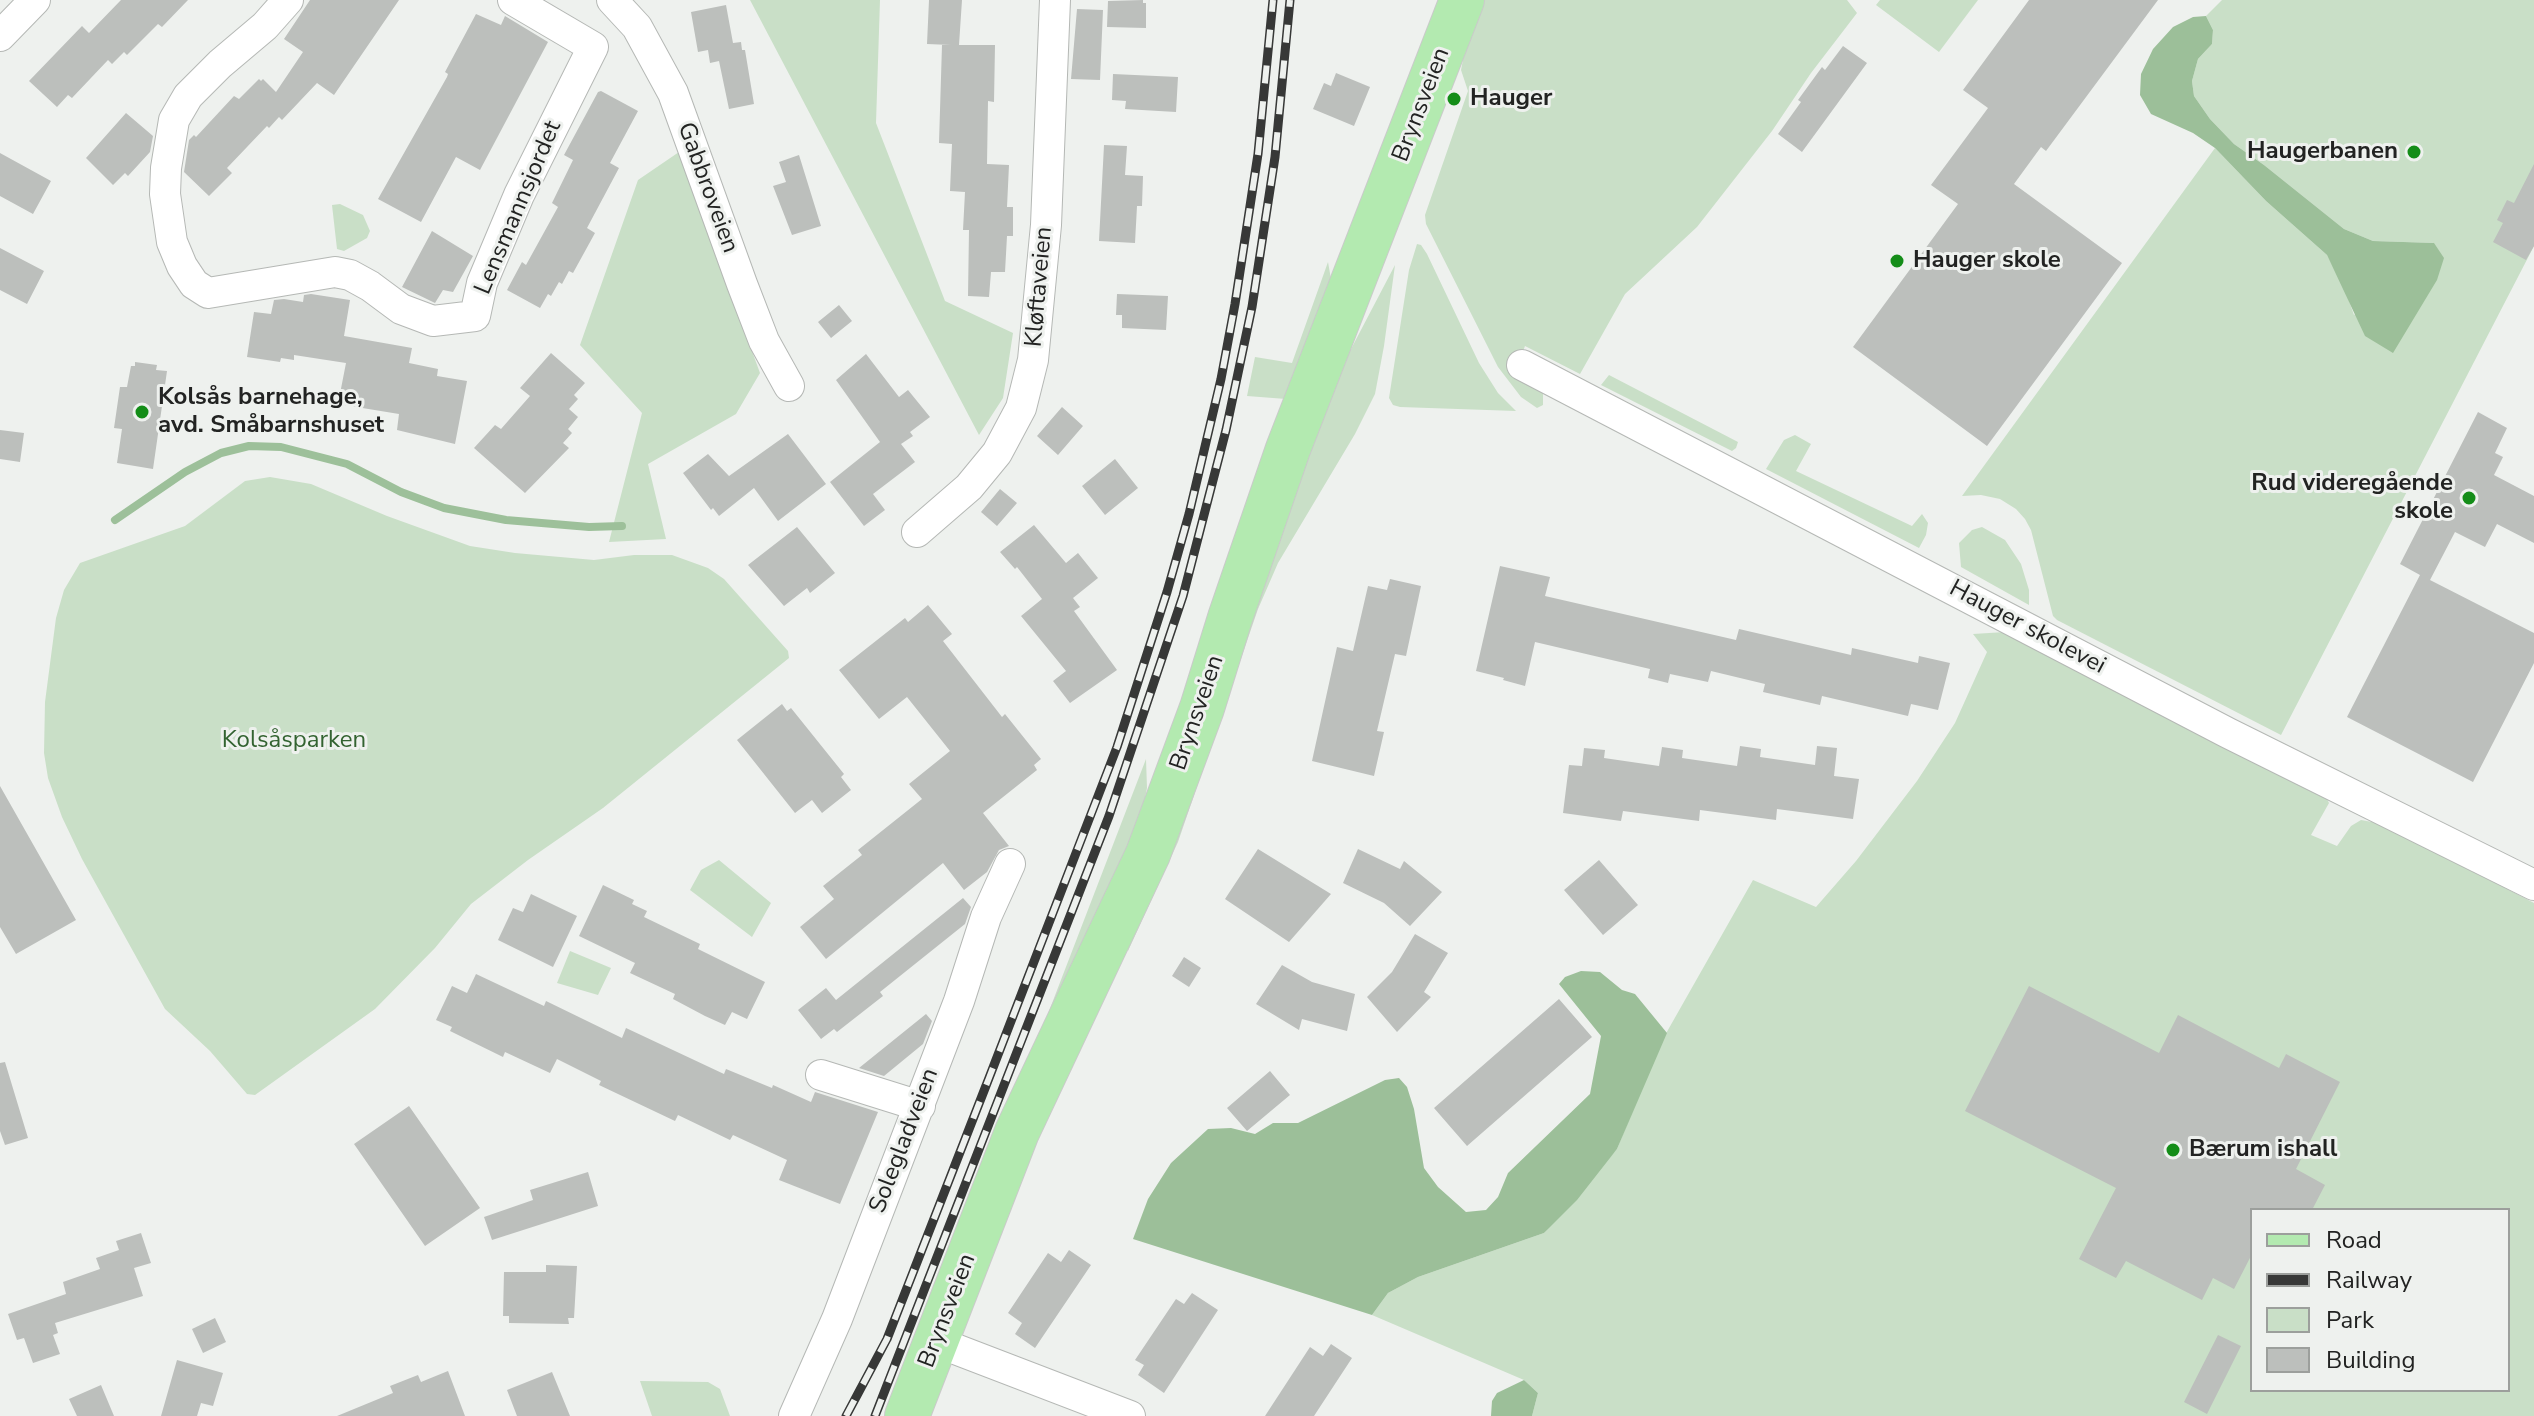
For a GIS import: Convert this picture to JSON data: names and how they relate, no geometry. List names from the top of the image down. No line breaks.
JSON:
{"streets":{"main road":["Brynsveien"],"street":["Gabbroveien","Lensmannsjordet","Kløftaveien","Hauger skolevei","Solegladveien"]},"crossings":[["Gabbroveien","Lensmannsjordet"]],"parks":["Kolsåsparken"],"places":["Hauger","Haugerbanen","Hauger skole","Kolsås barnehage, avd. Småbarnshuset","Rud videregående skole","Bærum ishall"],"legend":["Road","Railway","Park","Building"]}
